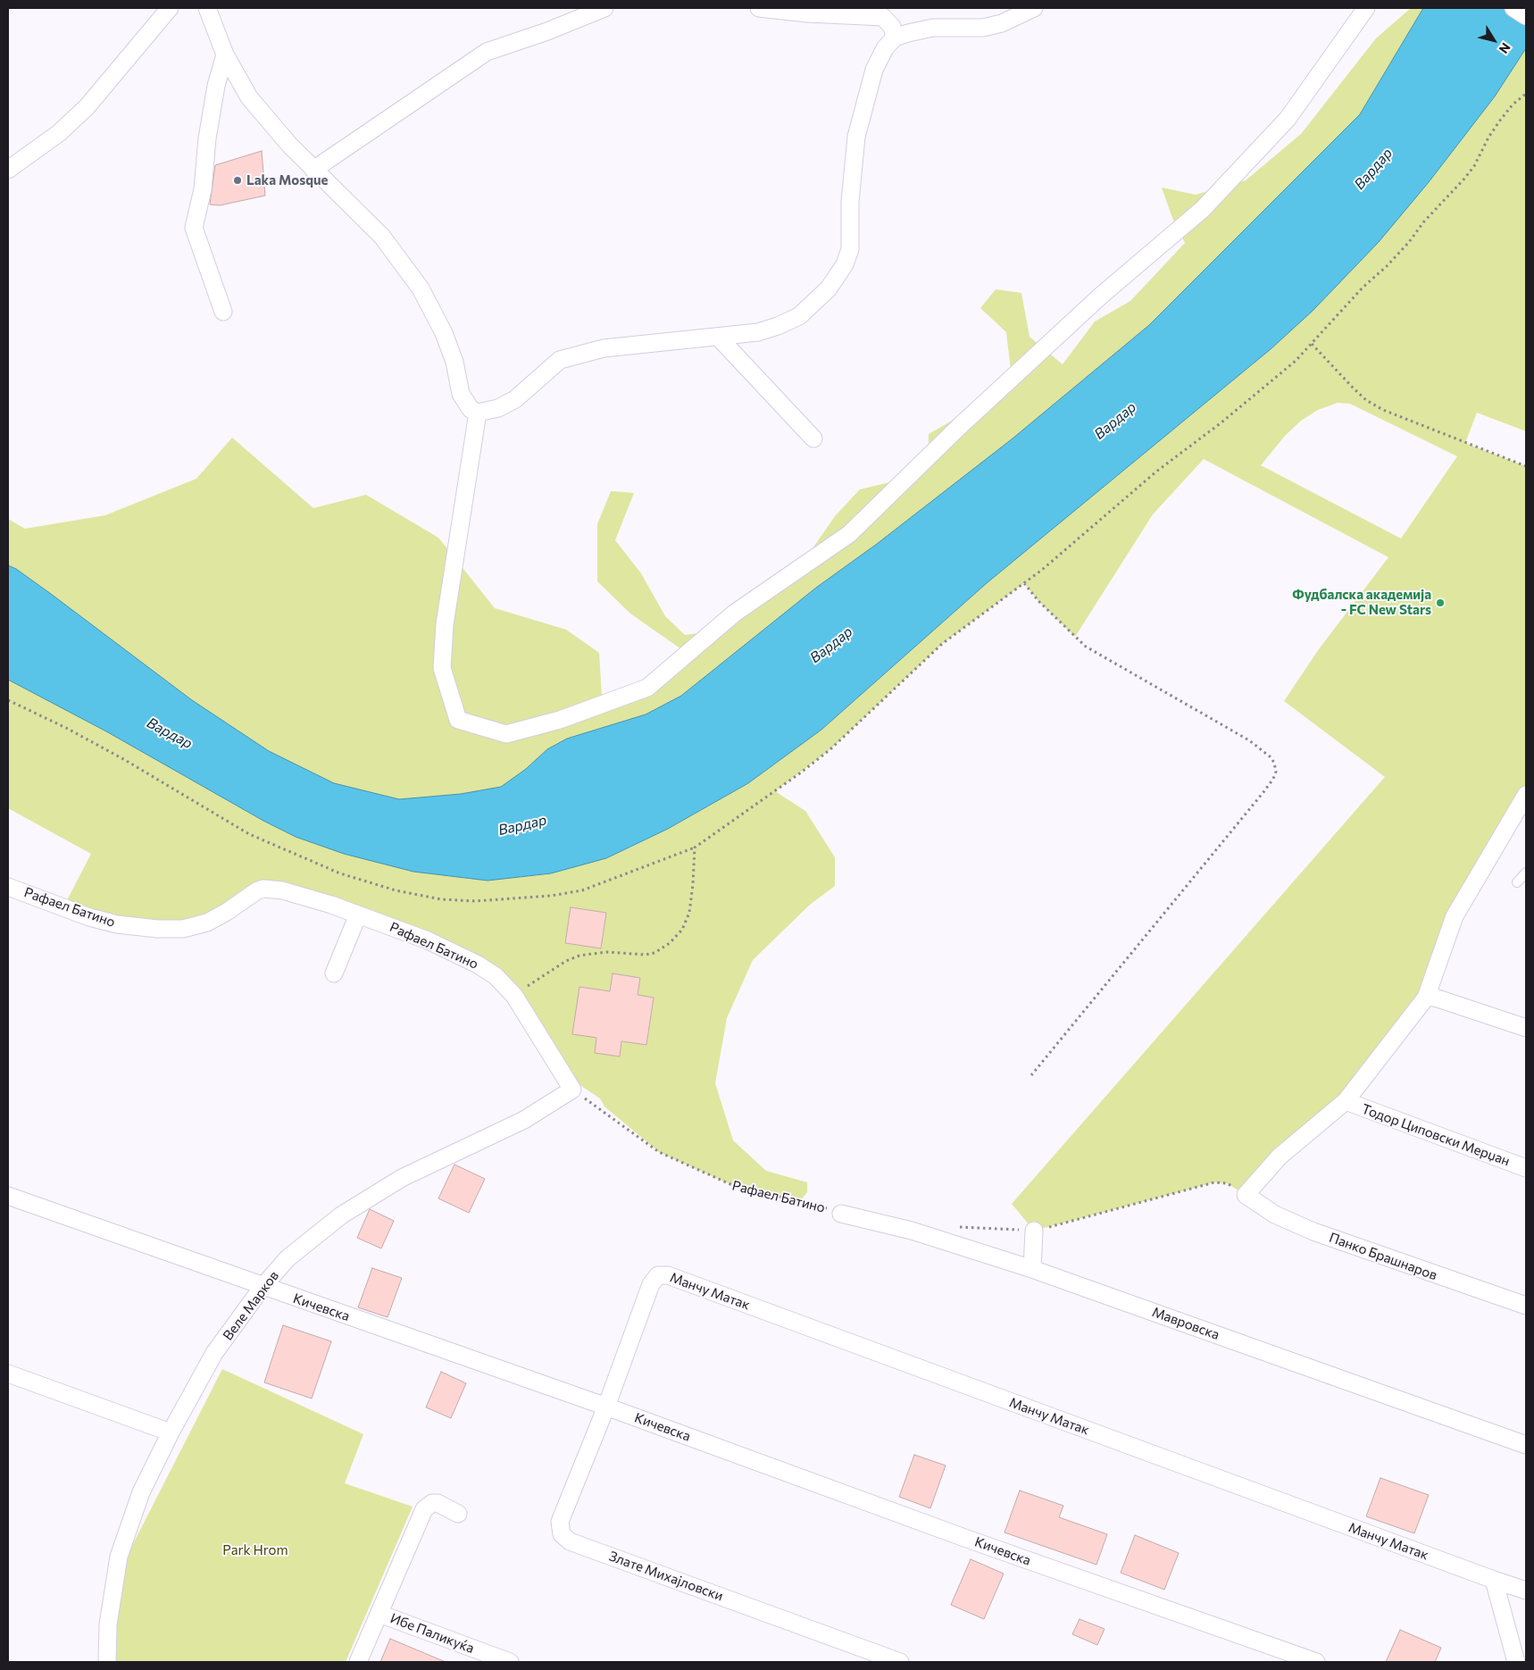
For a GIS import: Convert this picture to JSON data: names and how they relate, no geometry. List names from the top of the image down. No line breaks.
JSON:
{"streets":{"street":["Рафаел Батино","Тодор Циповски Мерџан","Панко Брашнаров","Манчу Матак","Веле Марков","Кичевска","Мавровска","Злате Михајловски","Ибе Паликуќа"]},"crossings":[["Рафаел Батино","Веле Марков"],["Рафаел Батино","Мавровска"],["Манчу Матак","Кичевска"],["Манчу Матак","Злате Михајловски"],["Веле Марков","Кичевска"],["Кичевска","Злате Михајловски"]],"water":["Вардар"],"parks":["Park Hrom"],"places":["Laka Mosque","Фудбалска академија - FC New Stars"],"north":"bottom right"}
